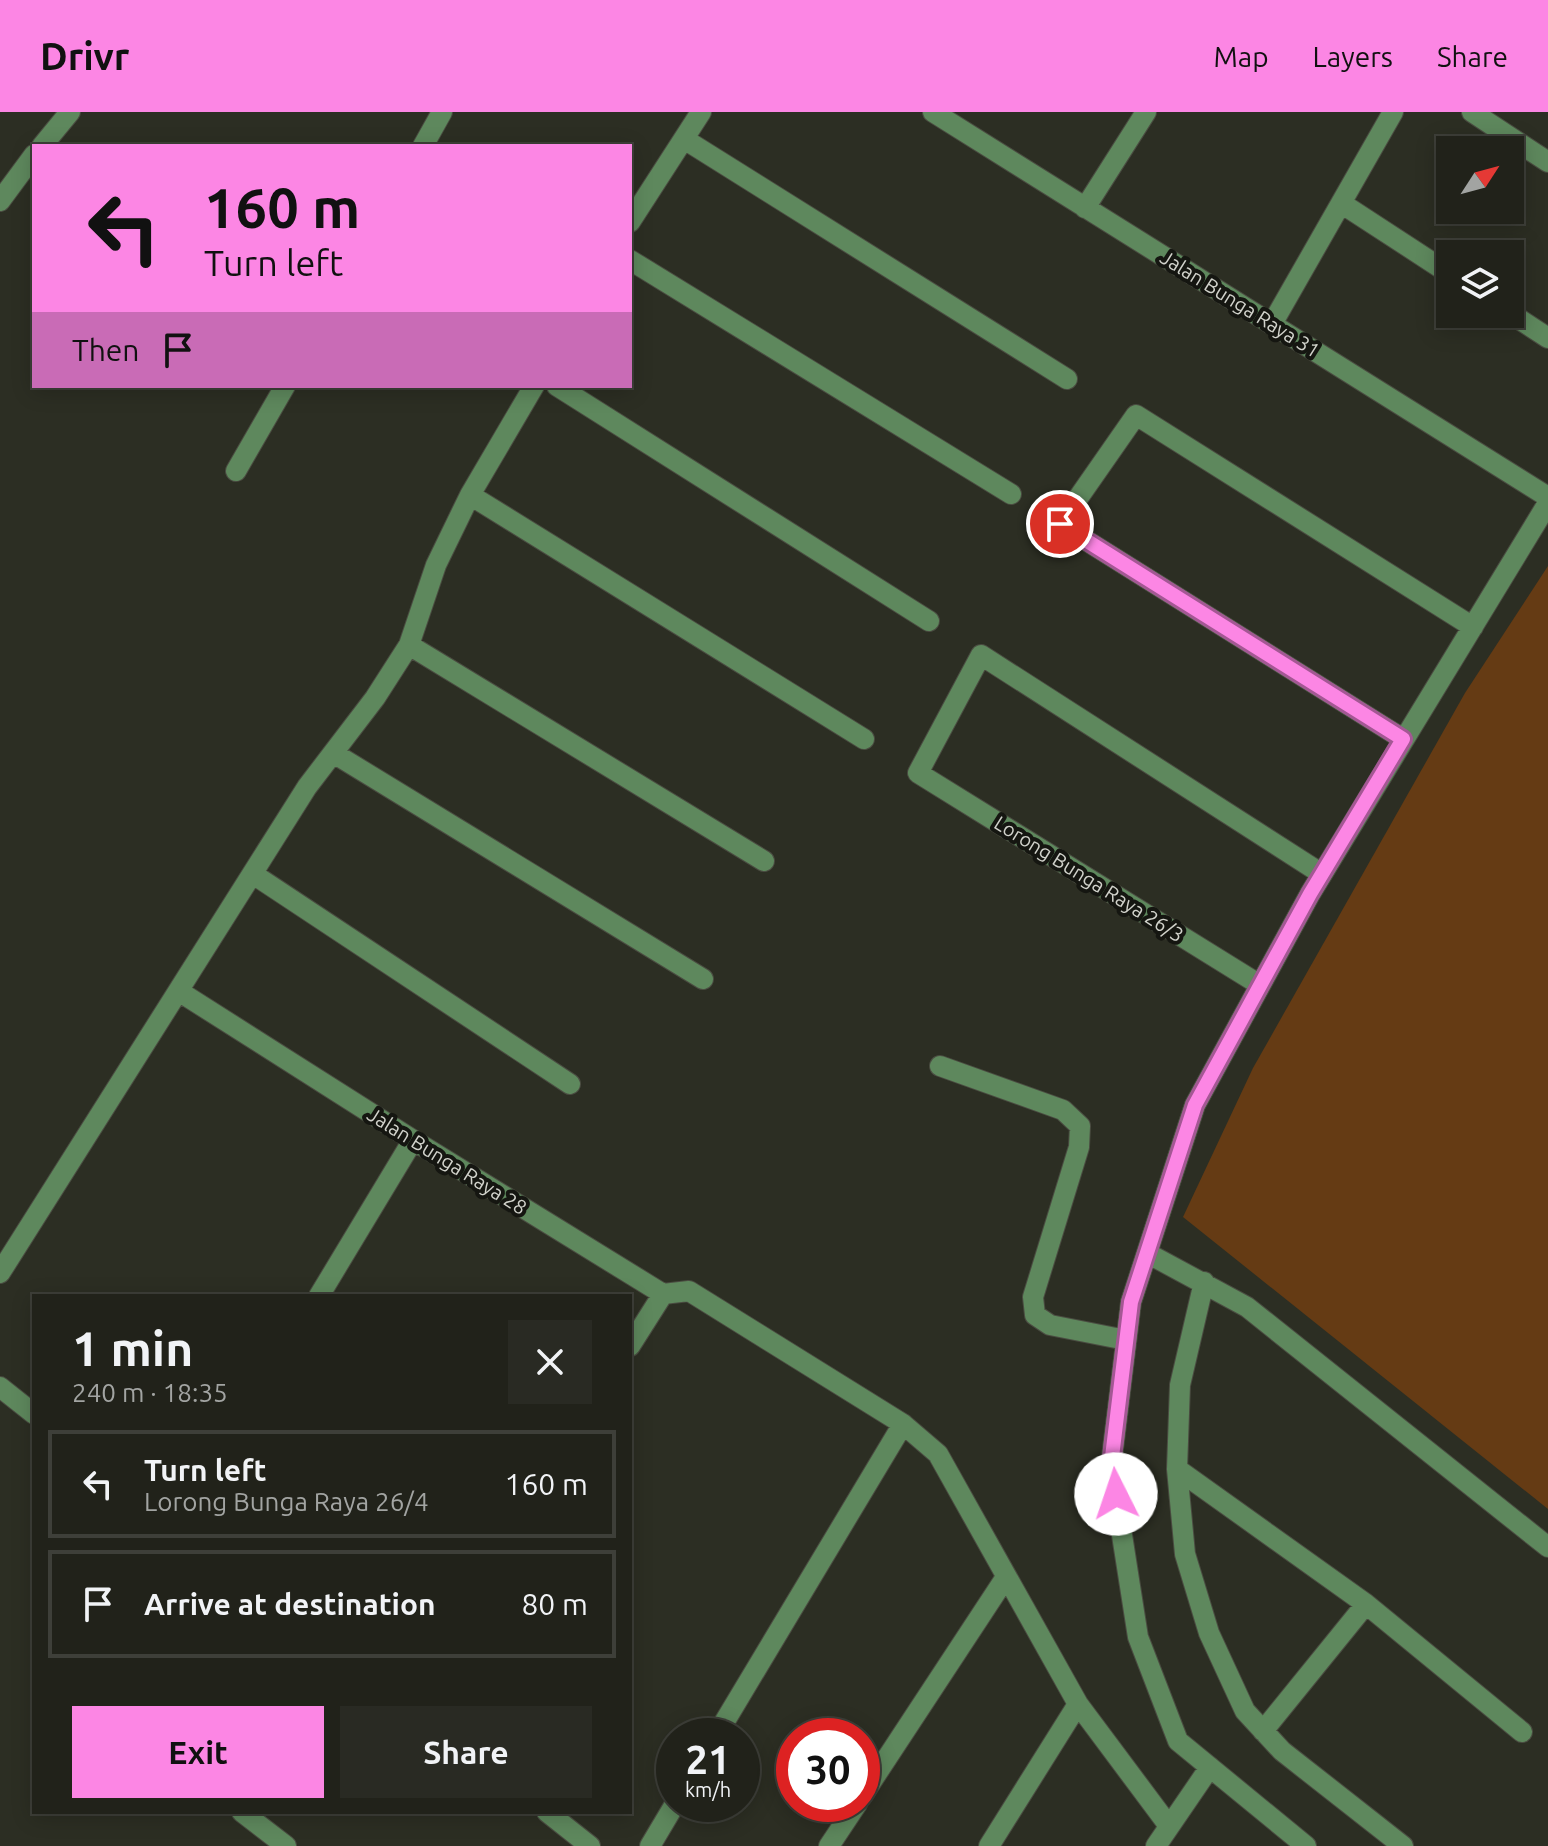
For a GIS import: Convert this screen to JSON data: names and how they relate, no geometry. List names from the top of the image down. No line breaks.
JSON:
{"streets":{"street":["Jalan Bunga Raya 31","Lorong Bunga Raya 26/3","Jalan Bunga Raya 28"]},"north":"top right","page":{"header":"Drivr","nav":["Map","Layers","Share"],"turn":["160 m","Turn left"],"then":"Then","heading":["1 min","240 m · 18:35"],"list":[{"name":"Turn left","note":"Lorong Bunga Raya 26/4","value":"160 m"},{"name":"Arrive at destination","value":"80 m"}],"buttons":["Exit","Share"],"speed":"21 km/h","limit":"30"}}
